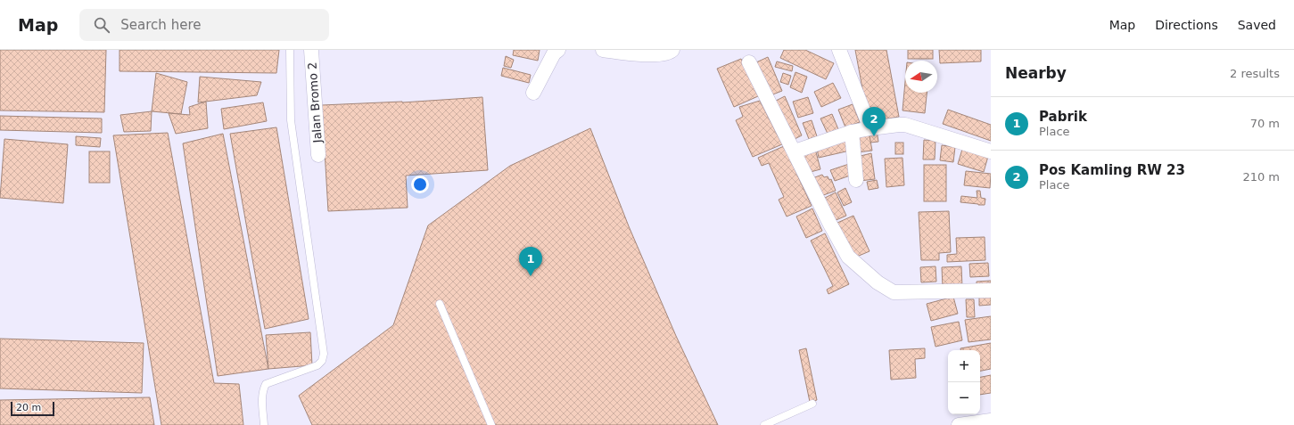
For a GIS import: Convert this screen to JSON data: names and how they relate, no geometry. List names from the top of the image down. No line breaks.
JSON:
{"streets":{"street":["Jalan Bromo 2"]},"scale_bar":"20 m","north":"left","page":{"header":"Map","search":"Search here","nav":["Map","Directions","Saved"],"heading":["Nearby","2 results"],"list":[{"mark":"1","name":"Pabrik","note":"Place","value":"70 m"},{"mark":"2","name":"Pos Kamling RW 23","note":"Place","value":"210 m"}],"pins":["2","1"],"map_buttons":["+","−"],"scale":"20 m"}}
